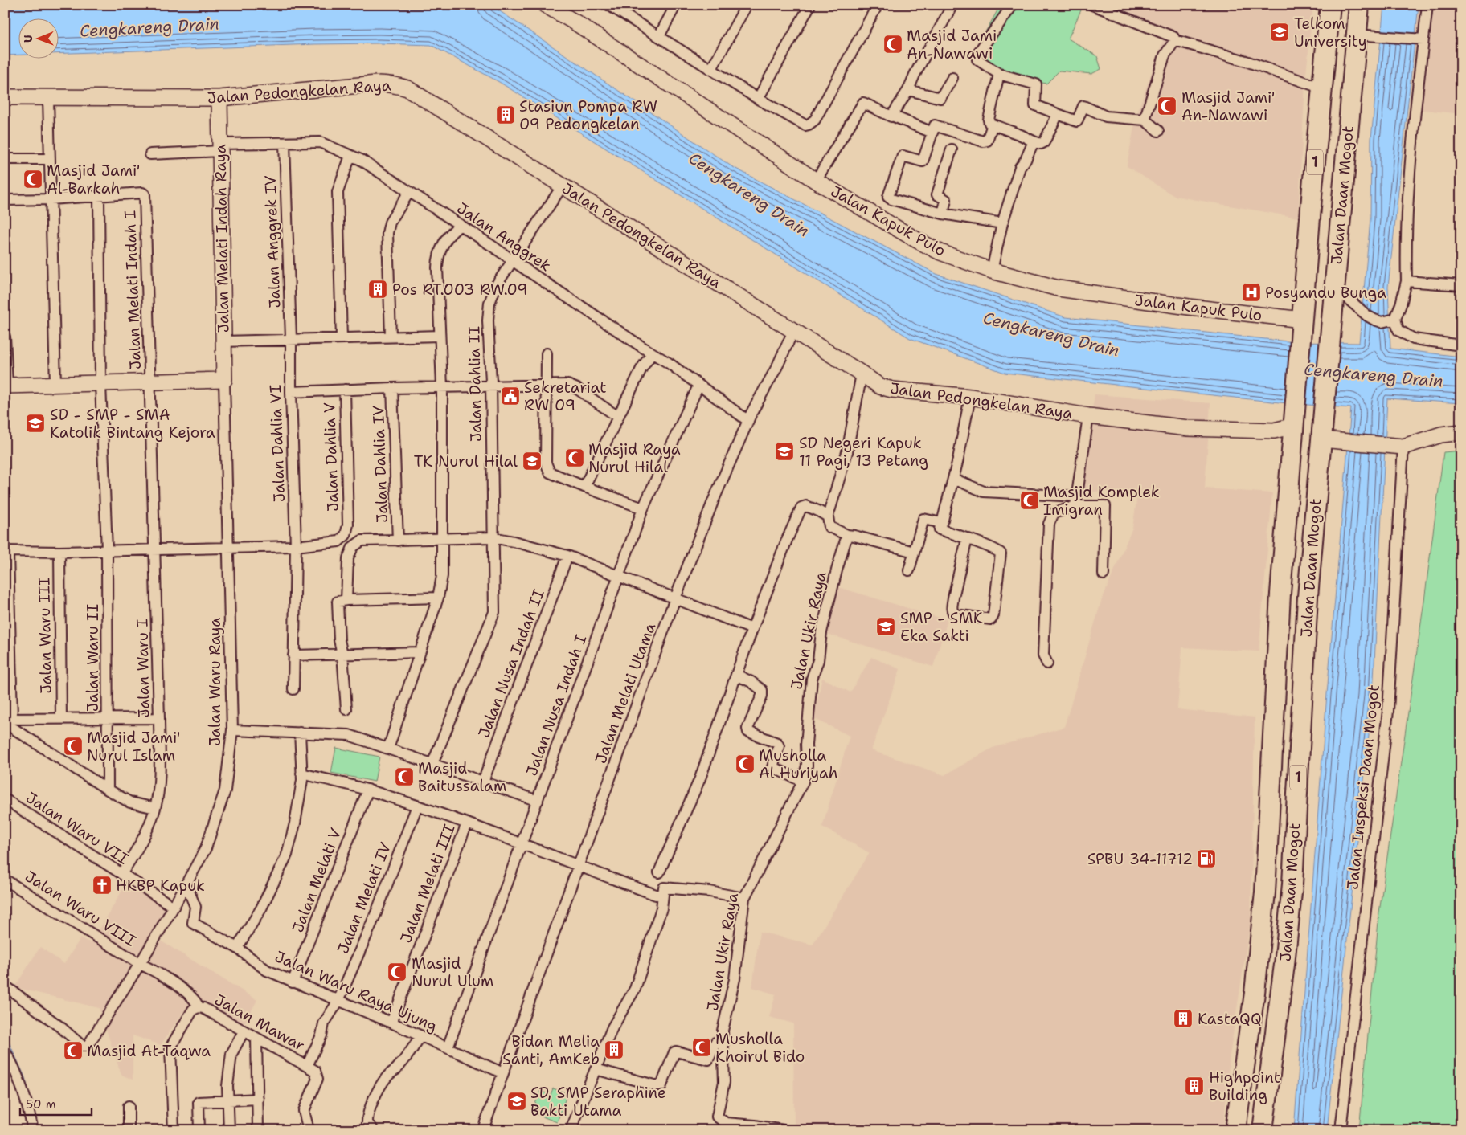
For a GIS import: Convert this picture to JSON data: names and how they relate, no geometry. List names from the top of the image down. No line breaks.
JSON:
{"streets":{"highway":["1","Jalan Daan Mogot"],"main road":["Jalan Pedongkelan Raya","Jalan Kapuk Pulo","Jalan Melati Indah Raya"],"street":["Jalan Anggrek","Jalan Anggrek IV","Jalan Melati Indah I","Jalan Dahlia II","Jalan Dahlia VI","Jalan Dahlia V","Jalan Dahlia IV","Jalan Ukir Raya","Jalan Waru III","Jalan Waru II","Jalan Nusa Indah II","Jalan Waru I","Jalan Waru Raya","Jalan Melati Utama","Jalan Nusa Indah I","Jalan Inspeksi Daan Mogot","Jalan Waru VII","Jalan Melati V","Jalan Melati III","Jalan Melati IV","Jalan Waru VIII","Jalan Waru Raya Ujung","Jalan Mawar"]},"crossings":[["Jalan Pedongkelan Raya","Jalan Daan Mogot"],["Jalan Pedongkelan Raya","Jalan Melati Indah Raya"],["Jalan Pedongkelan Raya","Jalan Dahlia II"],["Jalan Pedongkelan Raya","Jalan Melati Utama"],["Jalan Daan Mogot","Jalan Kapuk Pulo"],["Jalan Anggrek","Jalan Melati Indah Raya"],["Jalan Anggrek","Jalan Anggrek IV"],["Jalan Anggrek","Jalan Dahlia II"],["Jalan Anggrek","Jalan Melati Utama"],["Jalan Anggrek","Jalan Nusa Indah I"],["Jalan Melati Indah Raya","Jalan Waru Raya"],["Jalan Anggrek IV","Jalan Dahlia VI"],["Jalan Melati Indah I","Jalan Waru II"],["Jalan Melati Indah I","Jalan Waru I"],["Jalan Dahlia VI","Jalan Dahlia V"],["Jalan Waru I","Jalan Waru VII"],["Jalan Waru Raya","Jalan Waru VII"],["Jalan Waru Raya","Jalan Waru VIII"],["Jalan Waru Raya","Jalan Waru Raya Ujung"],["Jalan Waru Raya","Jalan Mawar"],["Jalan Melati Utama","Jalan Waru Raya Ujung"],["Jalan Nusa Indah I","Jalan Waru Raya Ujung"],["Jalan Melati V","Jalan Waru Raya Ujung"],["Jalan Melati III","Jalan Waru Raya Ujung"],["Jalan Melati IV","Jalan Waru Raya Ujung"],["Jalan Melati IV","Jalan Mawar"],["Jalan Waru VIII","Jalan Mawar"],["Jalan Waru Raya Ujung","Jalan Mawar"]],"water":["Cengkareng Drain"],"places":{"school or university":["Telkom University","SD - SMP - SMA Katolik Bintang Kejora","SD Negeri Kapuk 11 Pagi, 13 Petang","TK Nurul Hilal","SMP - SMK Eka Sakti","SD, SMP Seraphine Bakti Utama"],"mosque":["Masjid Jami An-Nawawi","Masjid Jami' An-Nawawi","Masjid Jami' Al-Barkah","Masjid Raya Nurul Hilal","Masjid Komplek Imigran","Masjid Jami' Nurul Islam","Musholla Al Huriyah","Masjid Baitussalam","Masjid Nurul Ulum","Musholla Khoirul Bido","Masjid At-Taqwa"],"building":["Stasiun Pompa RW 09 Pedongkelan","Pos RT.003 RW.09","KastaQQ","Bidan Melia Santi, AmKeb","Highpoint Building"],"hospital":["Posyandu Bunga"],"public building":["Sekretariat RW 09"],"fuel station":["SPBU 34-11712"],"church":["HKBP Kapuk"]},"scale_bar":"50 m","north":"left"}
